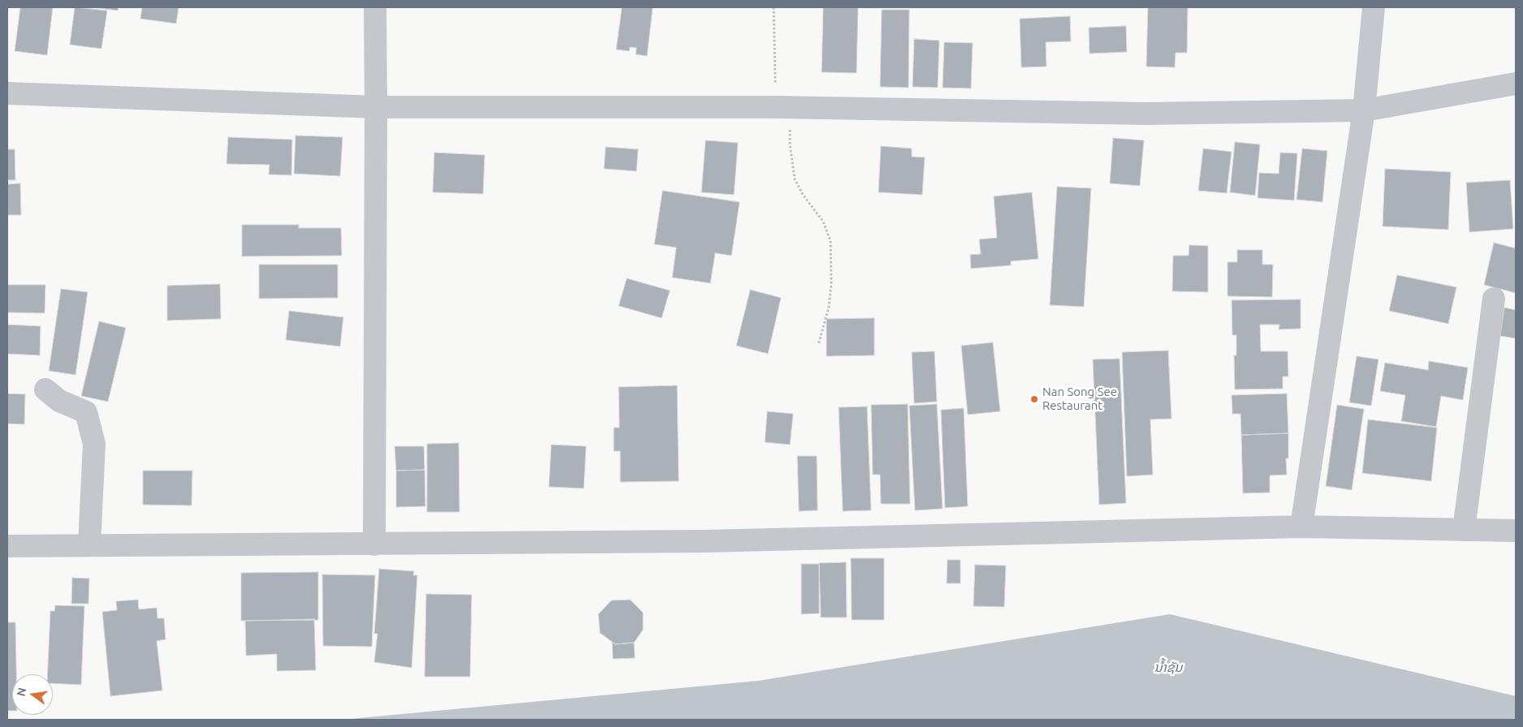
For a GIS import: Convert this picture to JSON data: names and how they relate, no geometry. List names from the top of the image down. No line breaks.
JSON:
{"water":["ນ້ຳຊັນ"],"places":["Nan Song See Restaurant"],"north":"left"}
